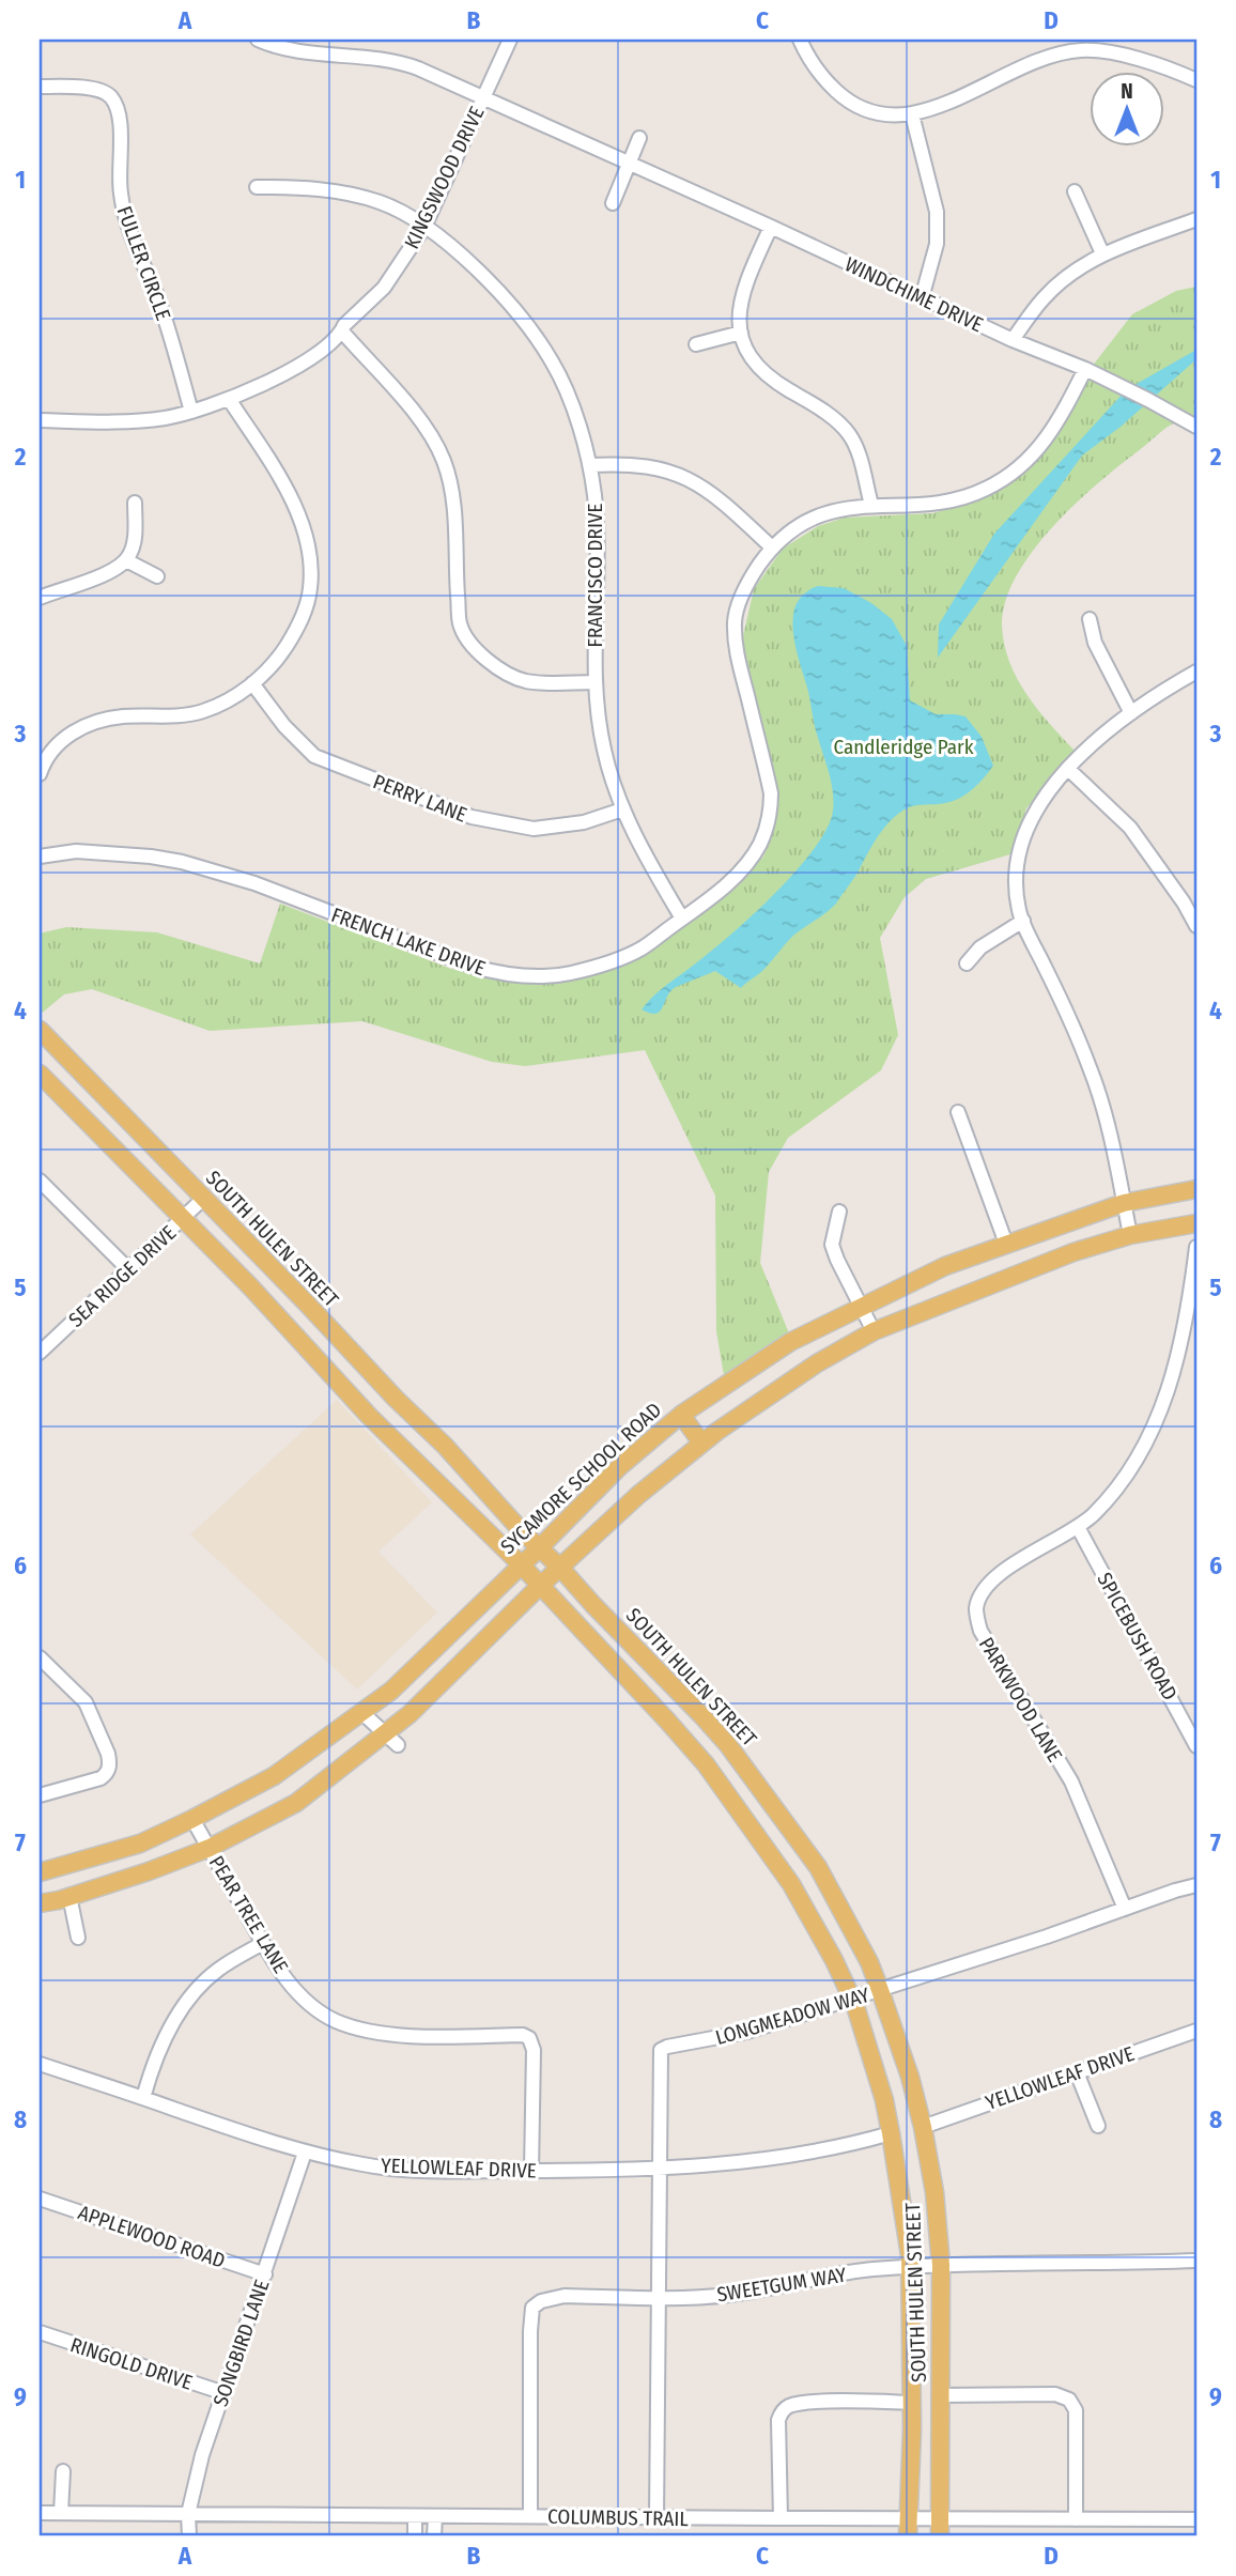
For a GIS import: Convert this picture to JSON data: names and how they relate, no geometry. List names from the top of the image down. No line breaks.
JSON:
{"streets":{"main road":["SOUTH HULEN STREET","SYCAMORE SCHOOL ROAD"],"street":["KINGSWOOD DRIVE","FULLER CIRCLE","WINDCHIME DRIVE","FRANCISCO DRIVE","PERRY LANE","FRENCH LAKE DRIVE","SEA RIDGE DRIVE","SPICEBUSH ROAD","PARKWOOD LANE","PEAR TREE LANE","LONGMEADOW WAY","YELLOWLEAF DRIVE","APPLEWOOD ROAD","SWEETGUM WAY","SONGBIRD LANE","RINGOLD DRIVE","COLUMBUS TRAIL"]},"crossings":[["KINGSWOOD DRIVE","FULLER CIRCLE"],["KINGSWOOD DRIVE","WINDCHIME DRIVE"],["KINGSWOOD DRIVE","FRANCISCO DRIVE"],["WINDCHIME DRIVE","FRENCH LAKE DRIVE"],["FRANCISCO DRIVE","PERRY LANE"],["FRANCISCO DRIVE","FRENCH LAKE DRIVE"],["SOUTH HULEN STREET","SEA RIDGE DRIVE"],["SOUTH HULEN STREET","SYCAMORE SCHOOL ROAD"],["SOUTH HULEN STREET","LONGMEADOW WAY"],["SOUTH HULEN STREET","YELLOWLEAF DRIVE"],["SOUTH HULEN STREET","SWEETGUM WAY"],["SOUTH HULEN STREET","COLUMBUS TRAIL"],["SYCAMORE SCHOOL ROAD","PEAR TREE LANE"],["SPICEBUSH ROAD","PARKWOOD LANE"],["PARKWOOD LANE","LONGMEADOW WAY"],["PEAR TREE LANE","YELLOWLEAF DRIVE"],["LONGMEADOW WAY","YELLOWLEAF DRIVE"],["LONGMEADOW WAY","SWEETGUM WAY"],["LONGMEADOW WAY","COLUMBUS TRAIL"],["YELLOWLEAF DRIVE","SONGBIRD LANE"],["APPLEWOOD ROAD","SONGBIRD LANE"],["SWEETGUM WAY","COLUMBUS TRAIL"],["SONGBIRD LANE","RINGOLD DRIVE"],["SONGBIRD LANE","COLUMBUS TRAIL"]],"parks":["Candleridge Park"],"north":"top","grid":{"columns":["A","B","C","D"],"rows":["1","2","3","4","5","6","7","8","9"]}}
